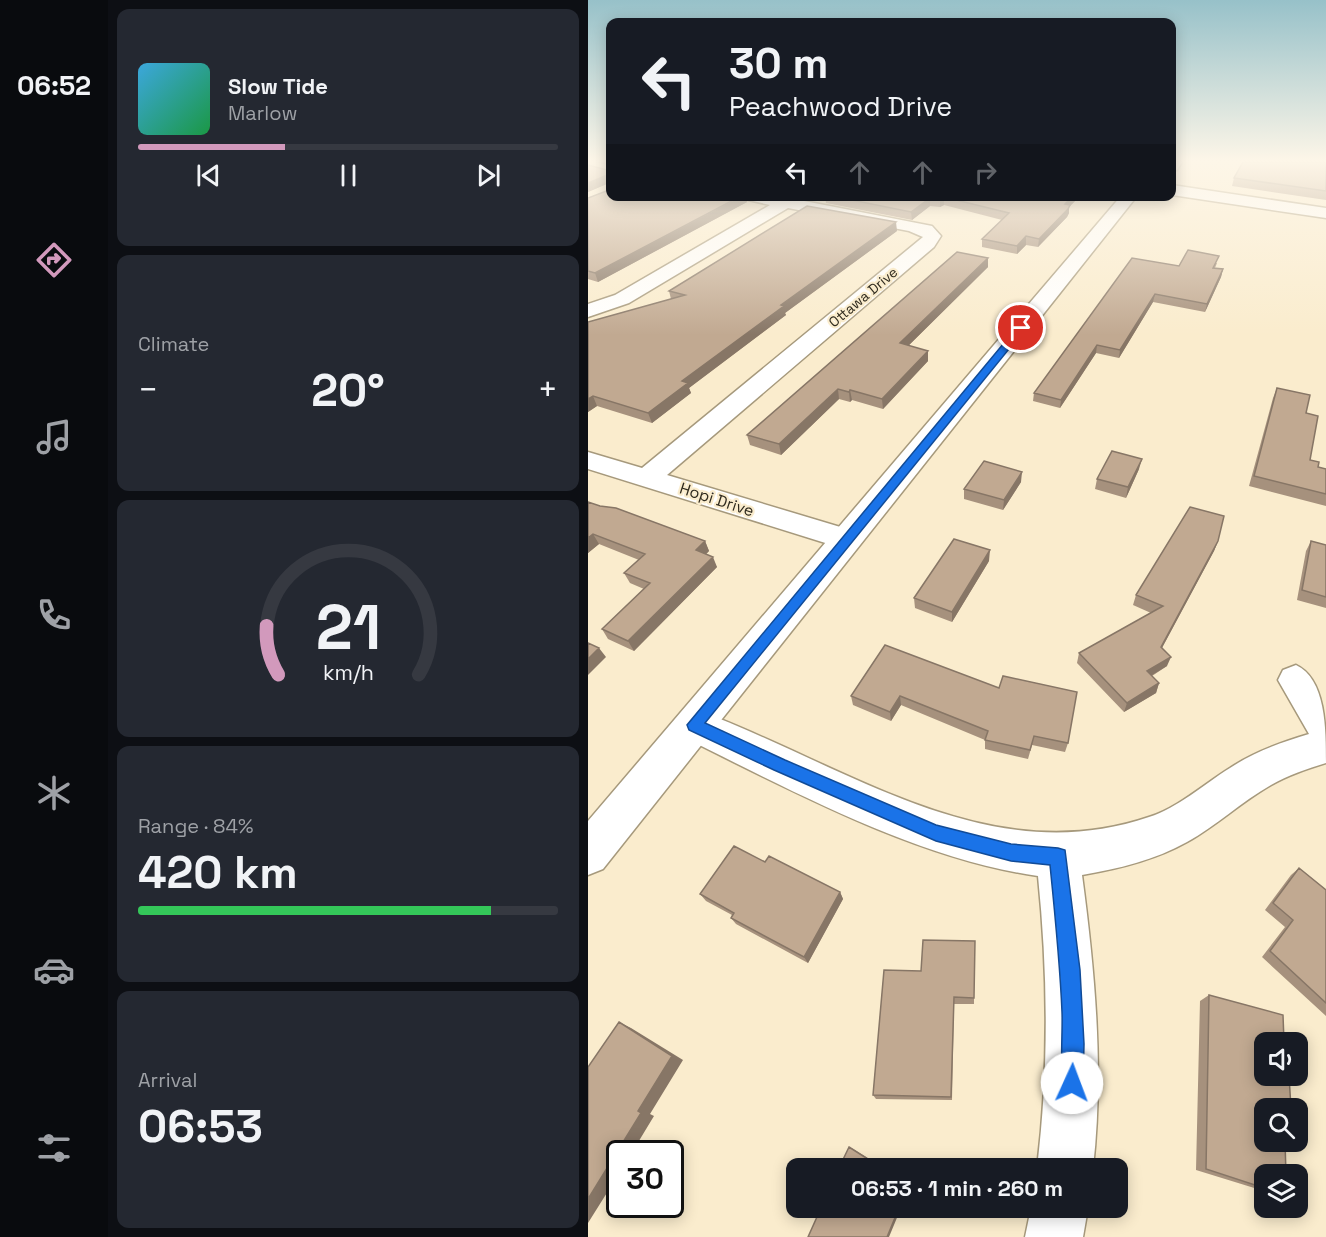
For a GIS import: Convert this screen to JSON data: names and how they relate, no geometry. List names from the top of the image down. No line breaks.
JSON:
{"streets":{"street":["Ottawa Drive","Hopi Drive"]},"crossings":[["Ottawa Drive","Hopi Drive"]],"page":{"tabs":"06:52","turn":["30 m","Peachwood Drive"],"song":["Slow Tide","Marlow"],"tile":["Climate",["Range · 84%","420 km"],["Arrival","06:53"]],"heat":["−","20°","+"],"limit":"30","trip":"06:53 · 1 min · 260 m","gauge":["21","km/h"]}}
